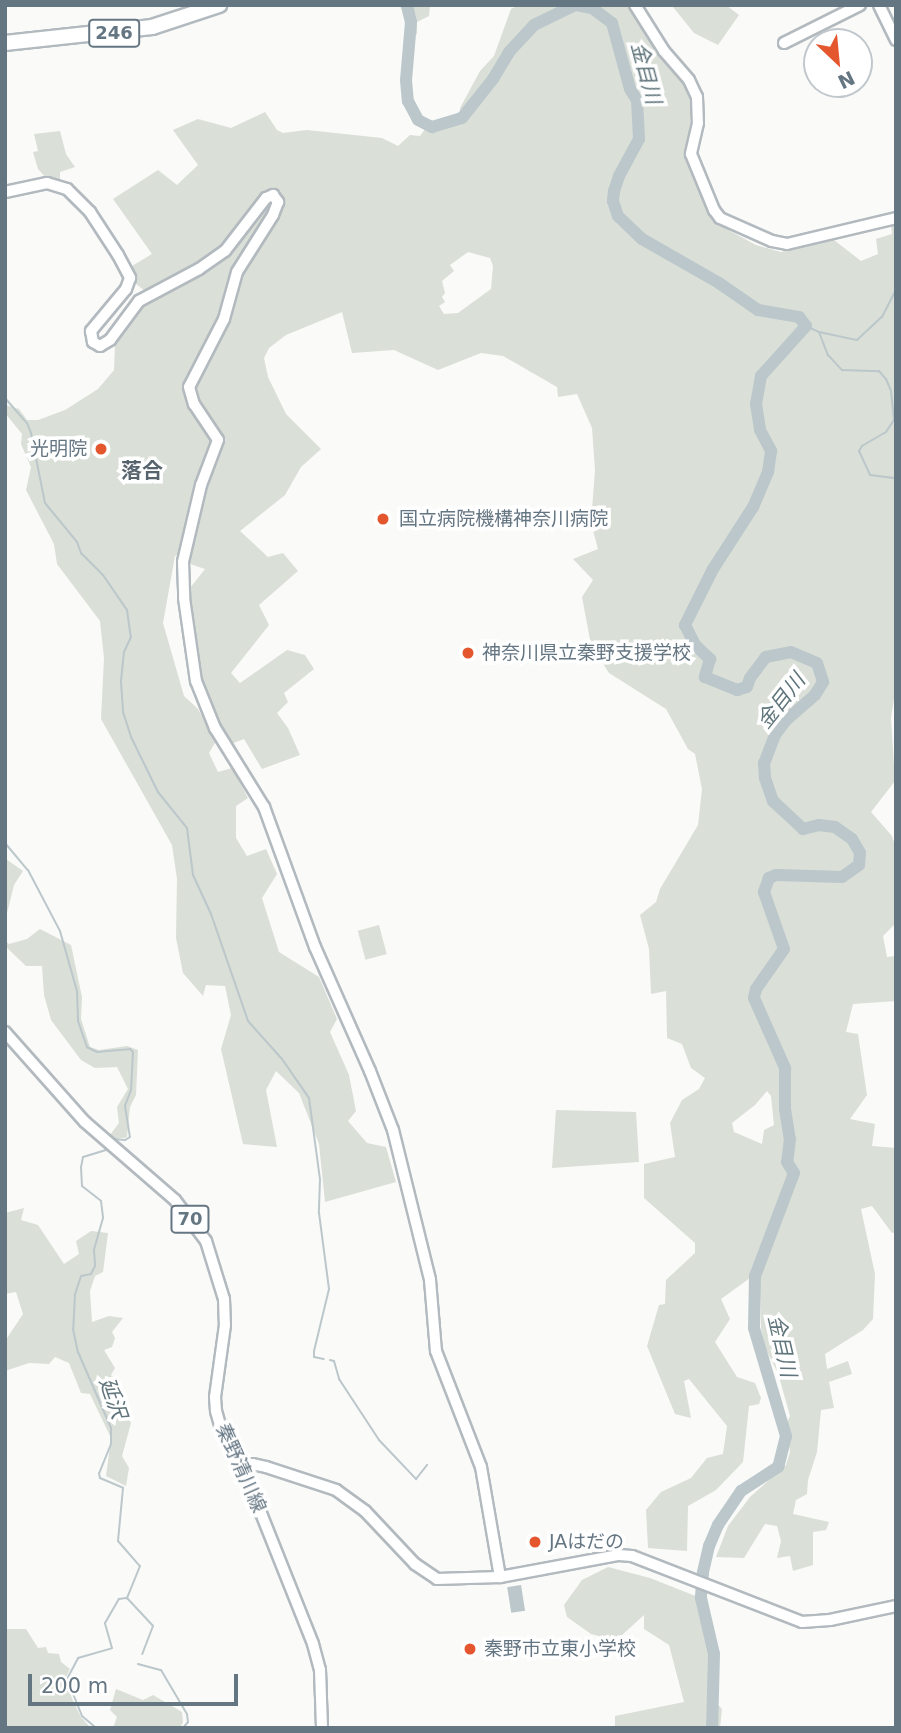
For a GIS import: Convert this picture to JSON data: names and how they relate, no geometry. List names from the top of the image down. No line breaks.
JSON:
{"streets":{"highway":["246"],"street":["70","秦野清川線"]},"districts":["落合"],"water":["金目川","延沢"],"places":["光明院","国立病院機構神奈川病院","神奈川県立秦野支援学校","JAはだの","秦野市立東小学校"],"scale_bar":"200 m","north":"bottom right"}
